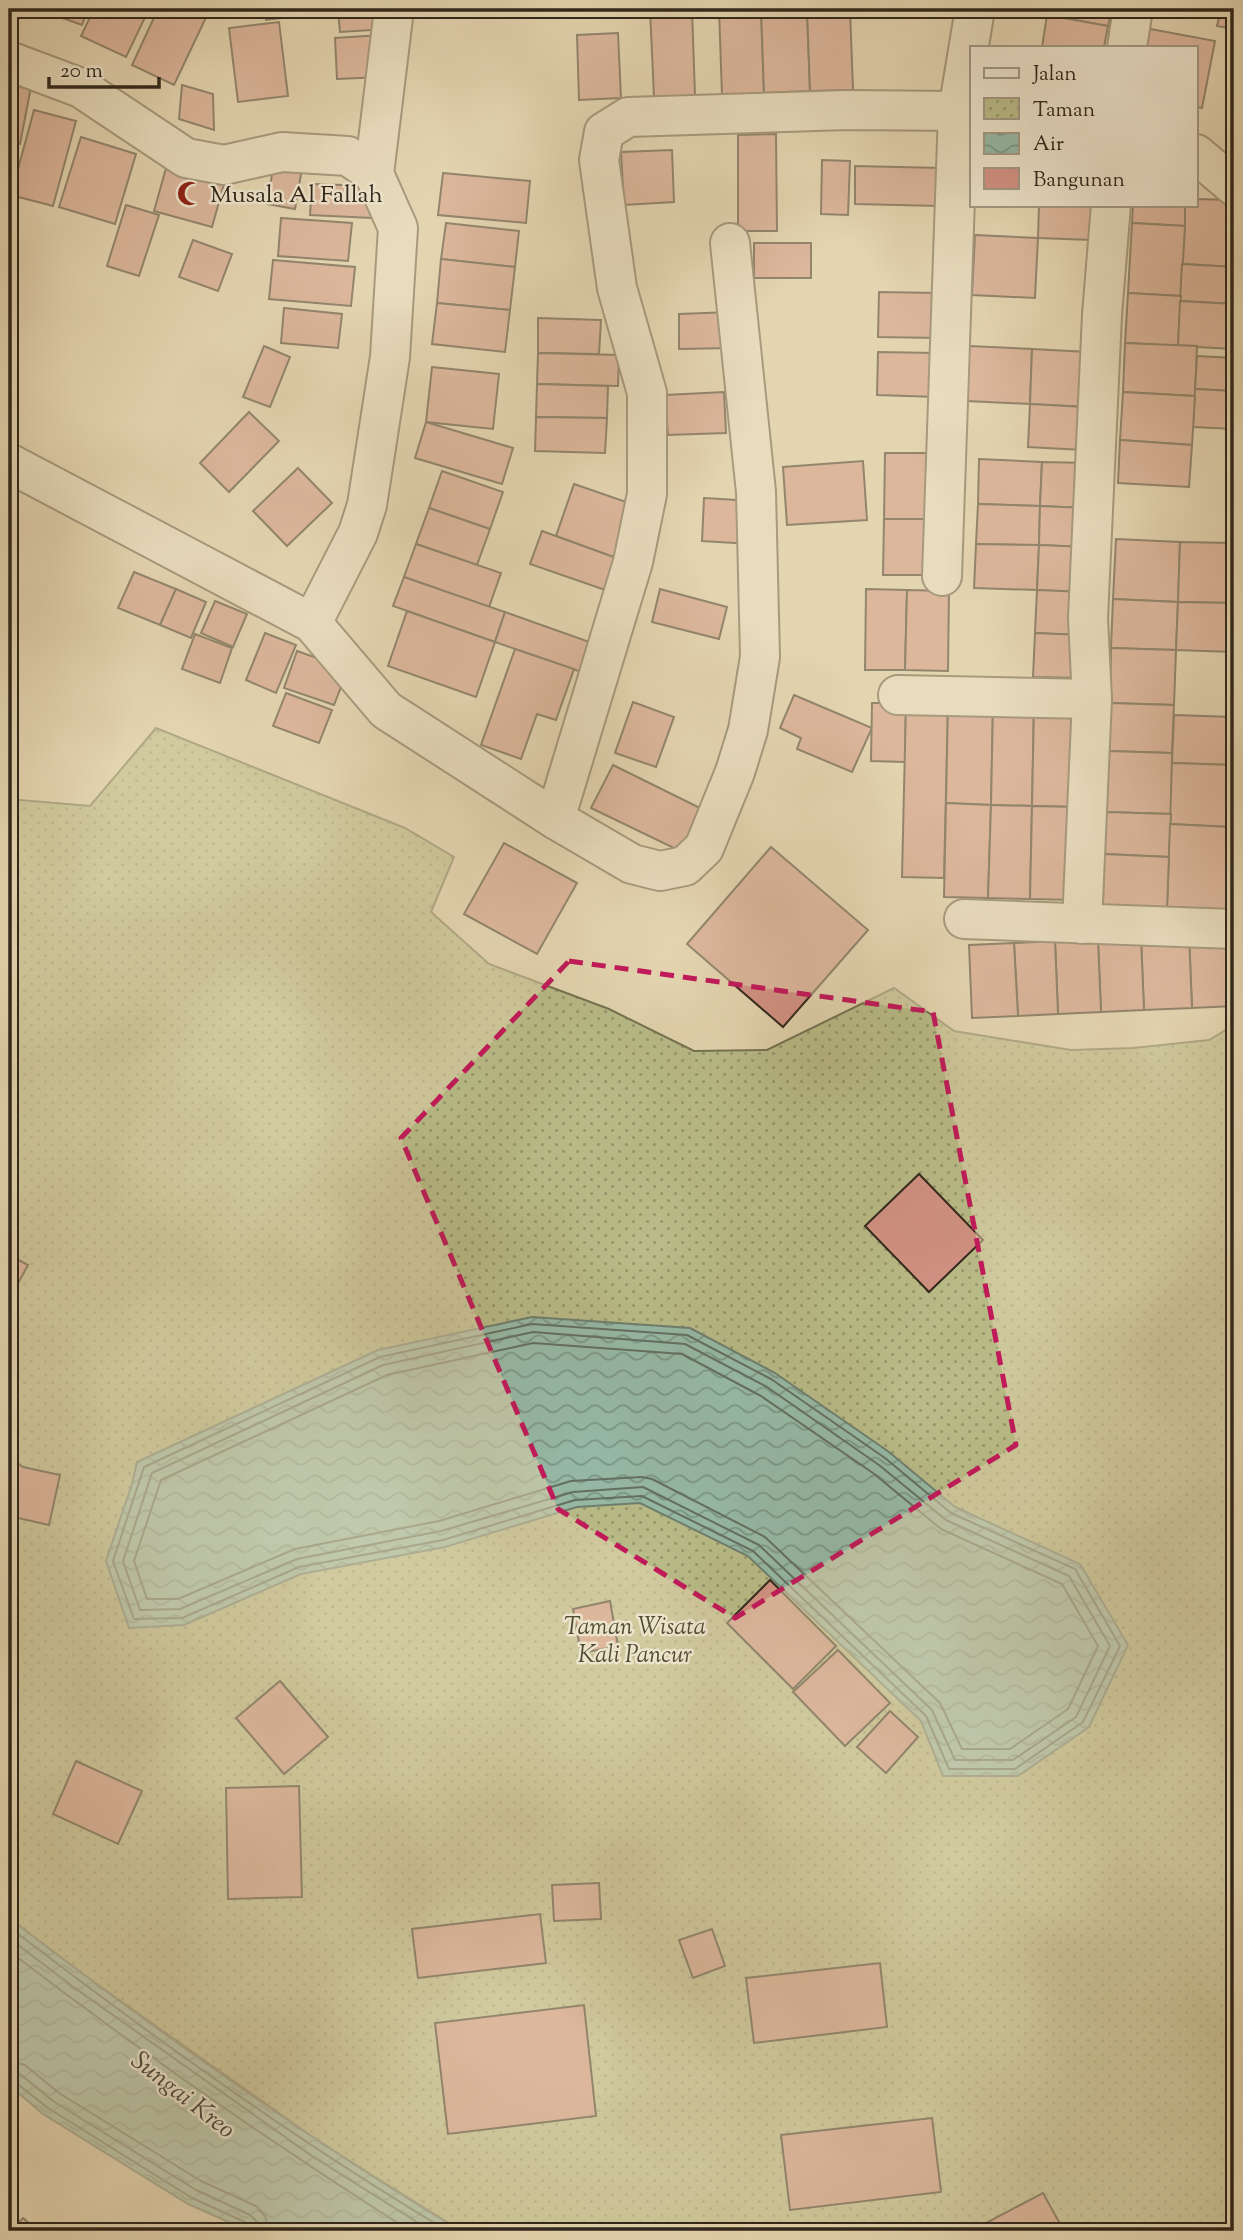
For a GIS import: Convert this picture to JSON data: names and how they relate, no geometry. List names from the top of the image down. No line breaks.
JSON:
{"water":["Sungai Kreo"],"parks":["Taman Wisata Kali Pancur"],"places":{"mosque":["Musala Al Fallah"]},"legend":["Jalan","Taman","Air","Bangunan"],"scale_bar":"20 m"}
